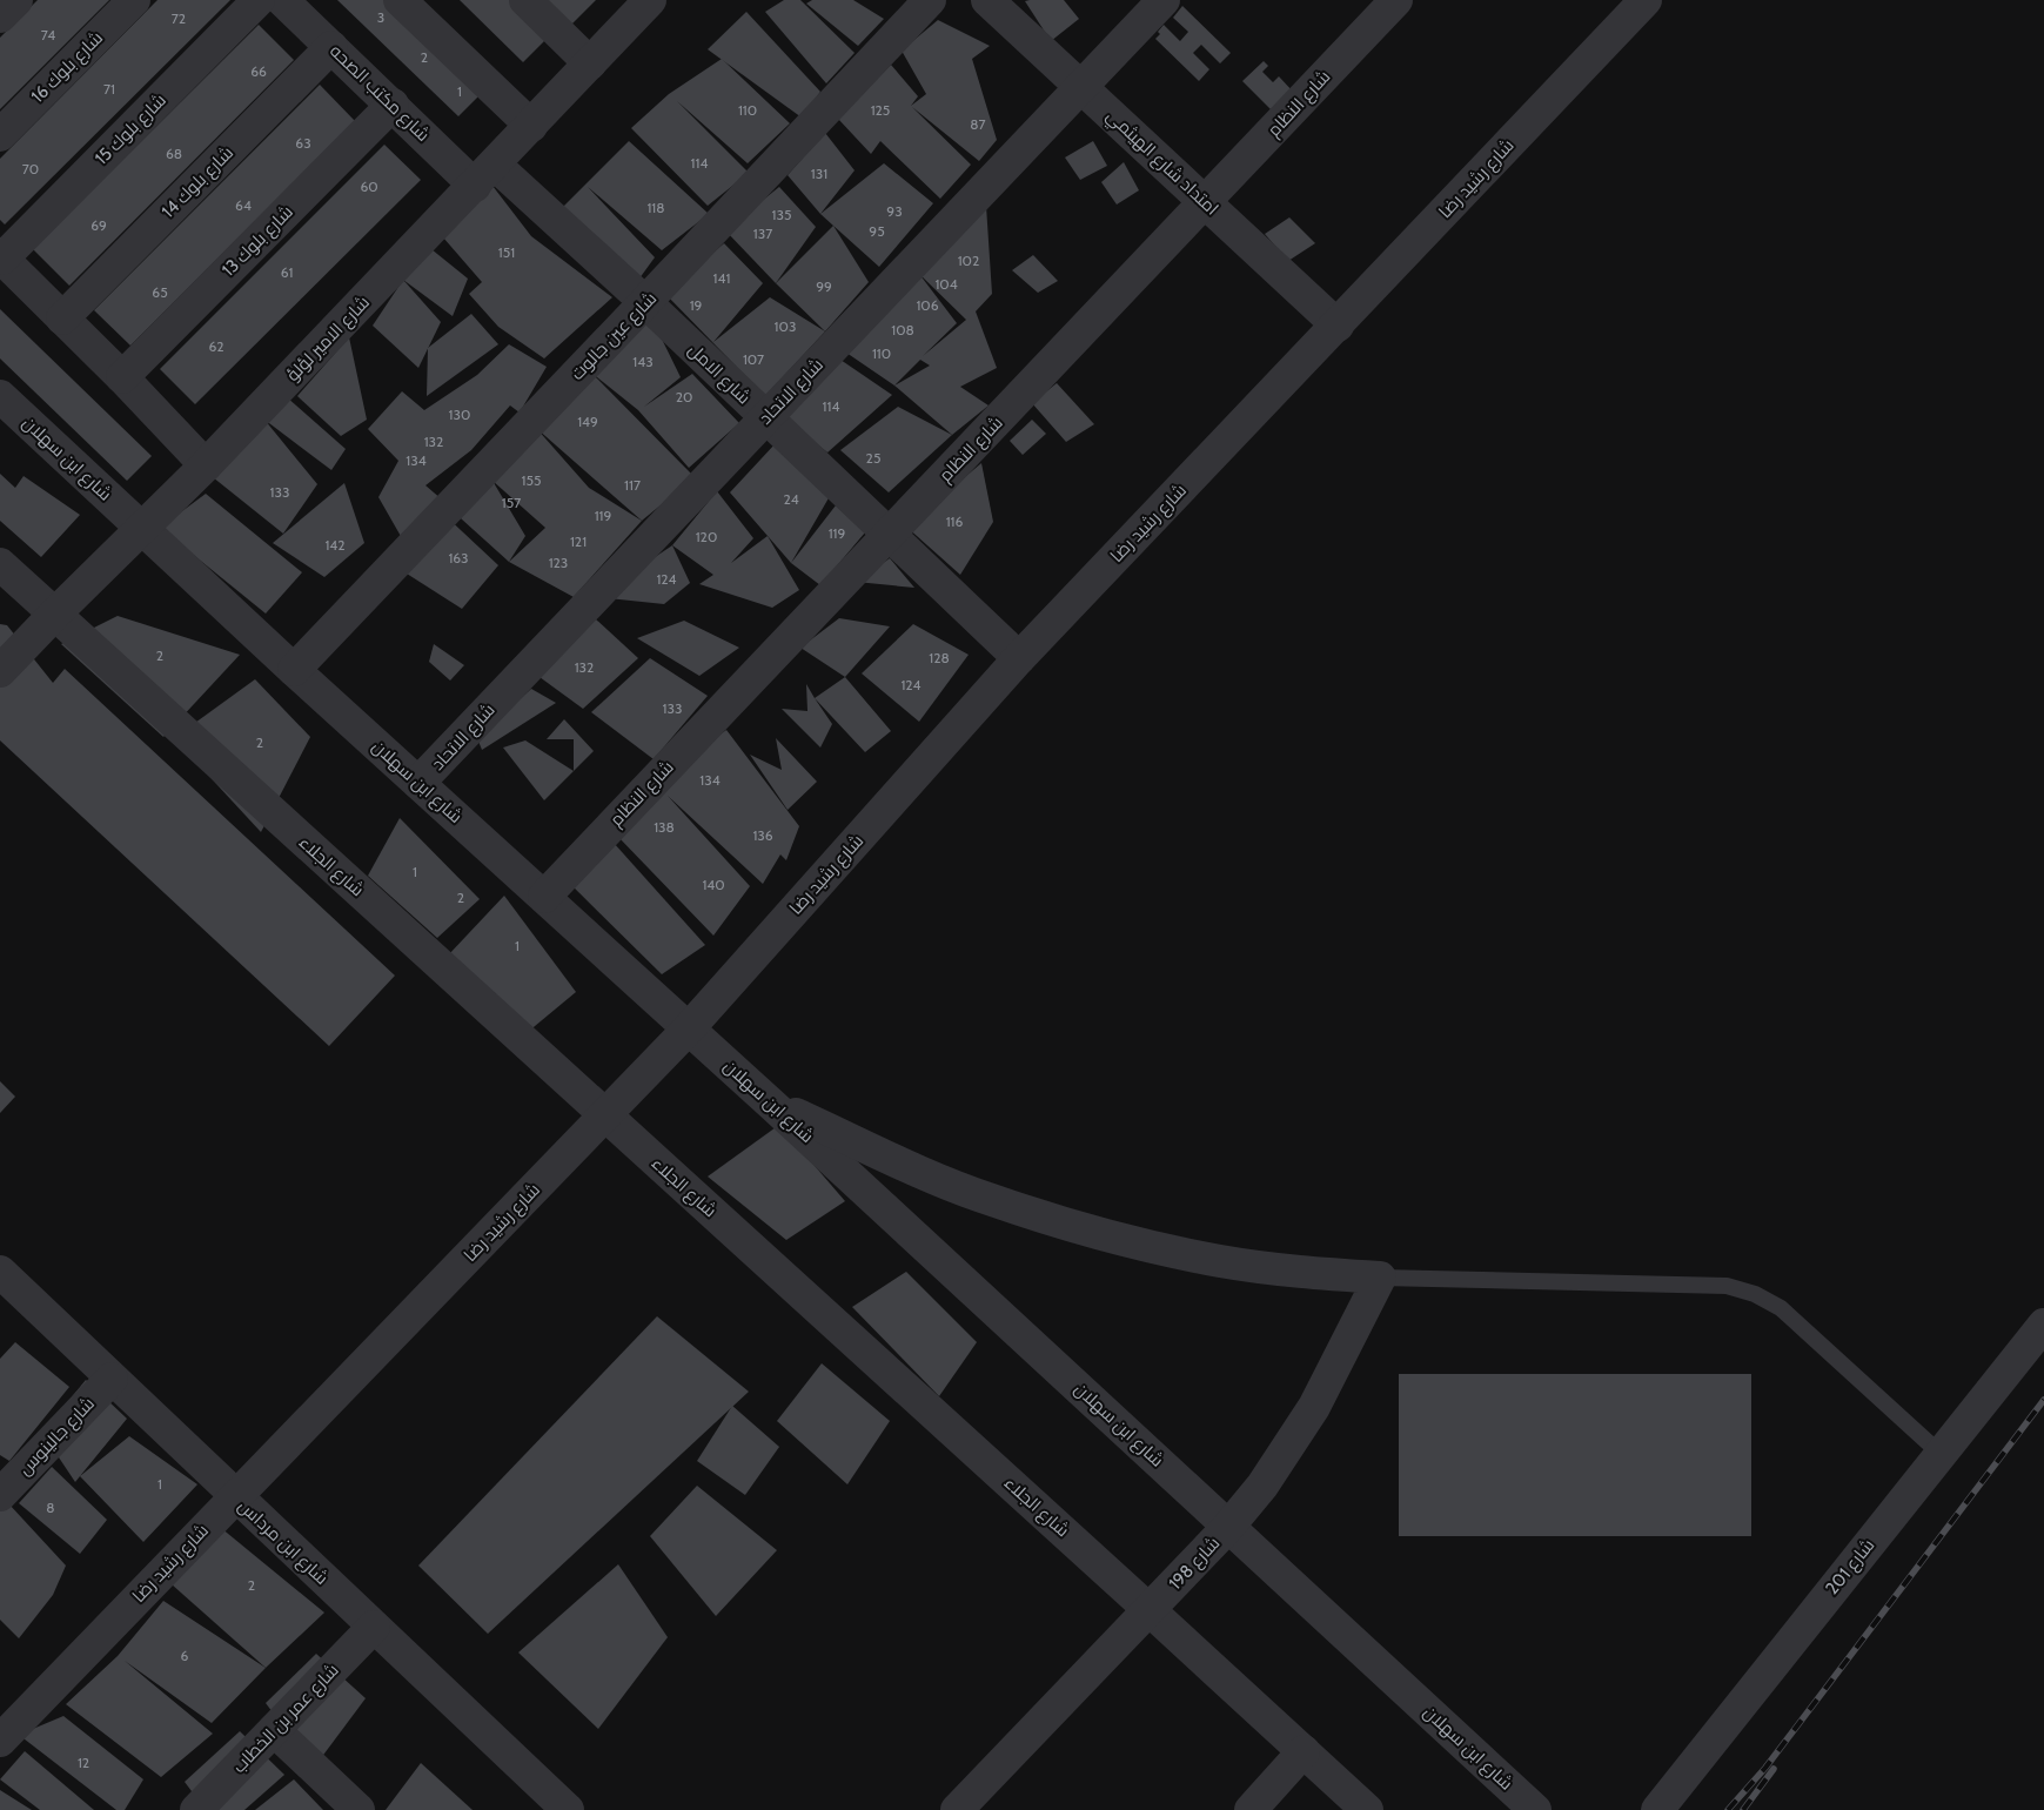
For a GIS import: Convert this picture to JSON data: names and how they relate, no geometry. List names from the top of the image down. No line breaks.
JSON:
{"streets":{"street":["شارع بلوك 16","شارع مكتب الصحه","شارع النظام","شارع بلوك 15","امتداد شارع الهيثمي","شارع رشيد رضا","شارع بلوك 14","شارع بلوك 13","شارع عين جالوت","شارع الامير لؤلؤ","شارع الامل","شارع الاتحاد","شارع ابن سهلان","شارع الجلاء","شارع جالينوس","شارع ابن مرداس","شارع 198","شارع 201","شارع عمر بن الخطاب"]},"crossings":[["شارع مكتب الصحه","شارع بلوك 14"],["شارع مكتب الصحه","شارع بلوك 13"],["شارع مكتب الصحه","شارع الامير لؤلؤ"],["شارع مكتب الصحه","شارع الامل"],["شارع النظام","امتداد شارع الهيثمي"],["شارع النظام","شارع الامل"],["شارع النظام","شارع ابن سهلان"],["امتداد شارع الهيثمي","شارع رشيد رضا"],["امتداد شارع الهيثمي","شارع الاتحاد"],["شارع رشيد رضا","شارع الامل"],["شارع رشيد رضا","شارع ابن سهلان"],["شارع رشيد رضا","شارع الجلاء"],["شارع رشيد رضا","شارع ابن مرداس"],["شارع عين جالوت","شارع الامل"],["شارع عين جالوت","شارع ابن سهلان"],["شارع الامير لؤلؤ","شارع الامل"],["شارع الامير لؤلؤ","شارع ابن سهلان"],["شارع الامير لؤلؤ","شارع الجلاء"],["شارع الامل","شارع الاتحاد"],["شارع الاتحاد","شارع ابن سهلان"],["شارع ابن سهلان","شارع 198"],["شارع الجلاء","شارع 198"],["شارع جالينوس","شارع ابن مرداس"],["شارع ابن مرداس","شارع عمر بن الخطاب"]],"house_numbers":["3","72","74","2","66","71","1","110","125","87","63","68","114","70","131","60","64","118","93","135","69","95","137","151","102","61","141","104","99","65","19","106","103","108","62","110","107","143","20","114","130","149","132","25","134","155","117","133","24","157","119","116","119","120","121","142","163","123","124","2","128","132","124","133","2","134","138","136","1","140","2","1","1","8","2","6","12"]}
